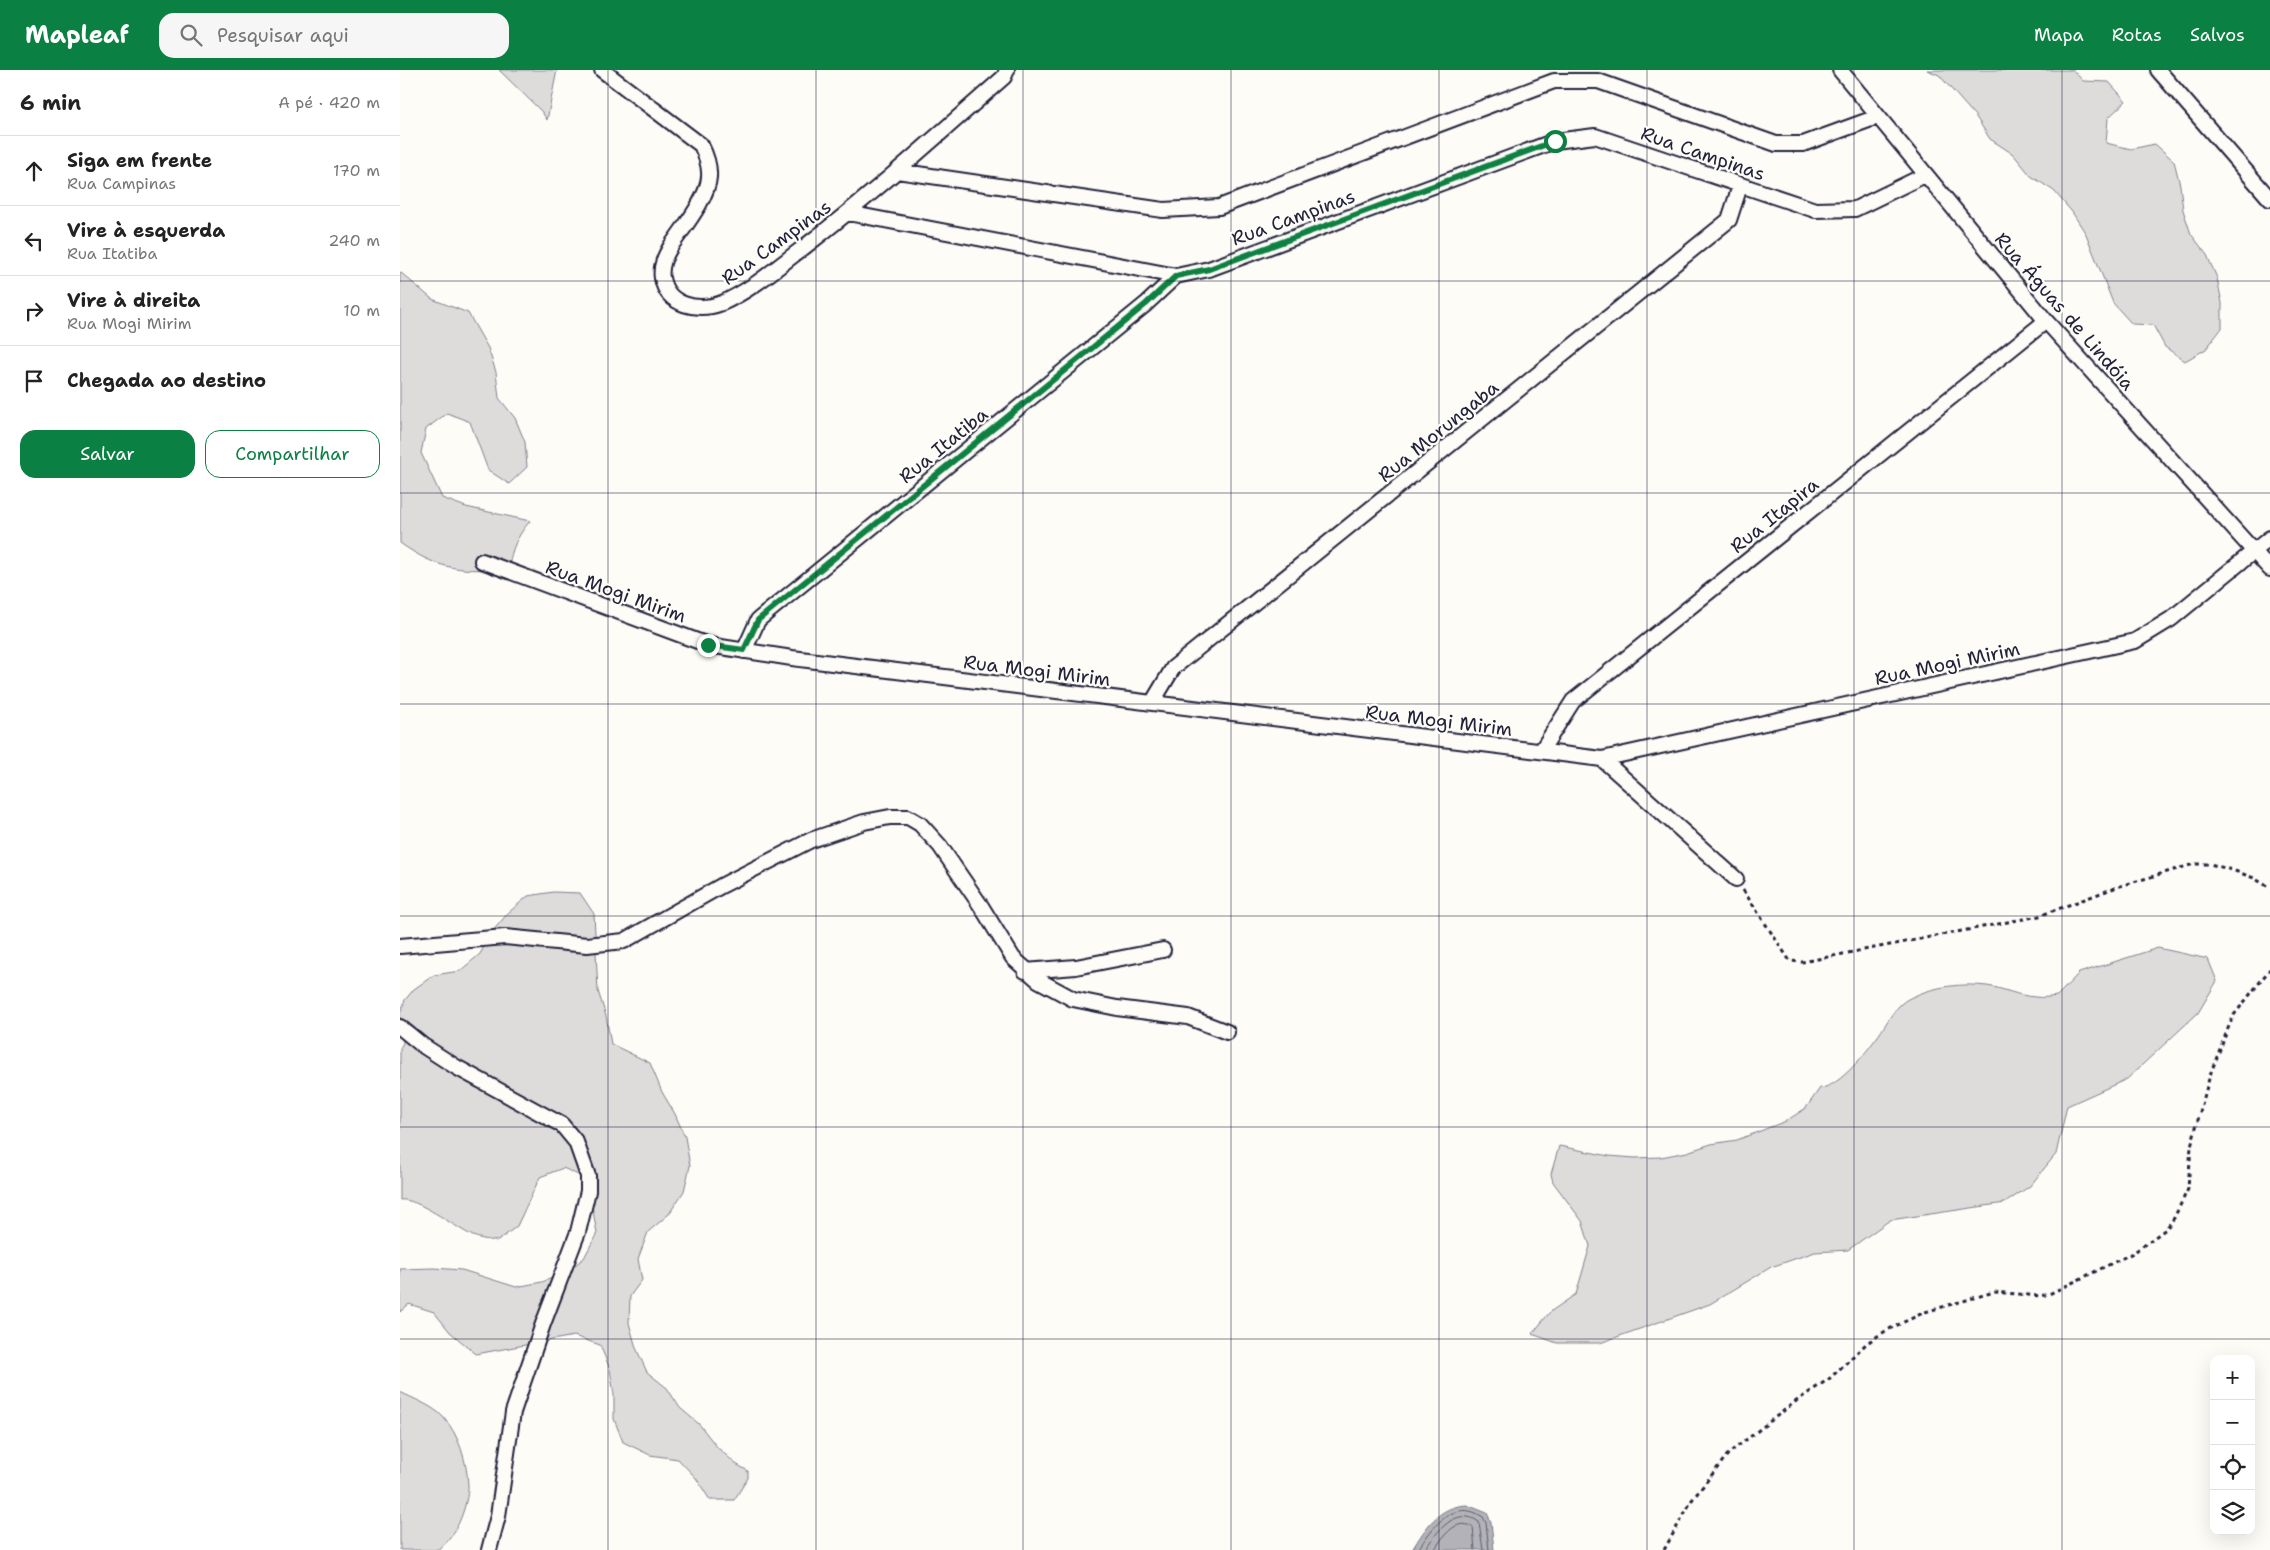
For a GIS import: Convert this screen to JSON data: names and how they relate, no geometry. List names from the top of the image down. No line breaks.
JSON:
{"streets":{"street":["Rua Campinas","Rua Águas de Lindóia","Rua Morungaba","Rua Itatiba","Rua Itapira","Rua Mogi Mirim"]},"crossings":[["Rua Campinas","Rua Águas de Lindóia"],["Rua Campinas","Rua Morungaba"],["Rua Campinas","Rua Itatiba"],["Rua Águas de Lindóia","Rua Itapira"],["Rua Águas de Lindóia","Rua Mogi Mirim"],["Rua Morungaba","Rua Mogi Mirim"],["Rua Itatiba","Rua Mogi Mirim"],["Rua Itapira","Rua Mogi Mirim"]],"page":{"header":"Mapleaf","search":"Pesquisar aqui","nav":["Mapa","Rotas","Salvos"],"heading":["6 min","A pé · 420 m"],"list":[["Siga em frente","Rua Campinas","170 m"],["Vire à esquerda","Rua Itatiba","240 m"],["Vire à direita","Rua Mogi Mirim","10 m"],"Chegada ao destino"],"buttons":["Salvar","Compartilhar"],"map_buttons":["+","−"]}}
